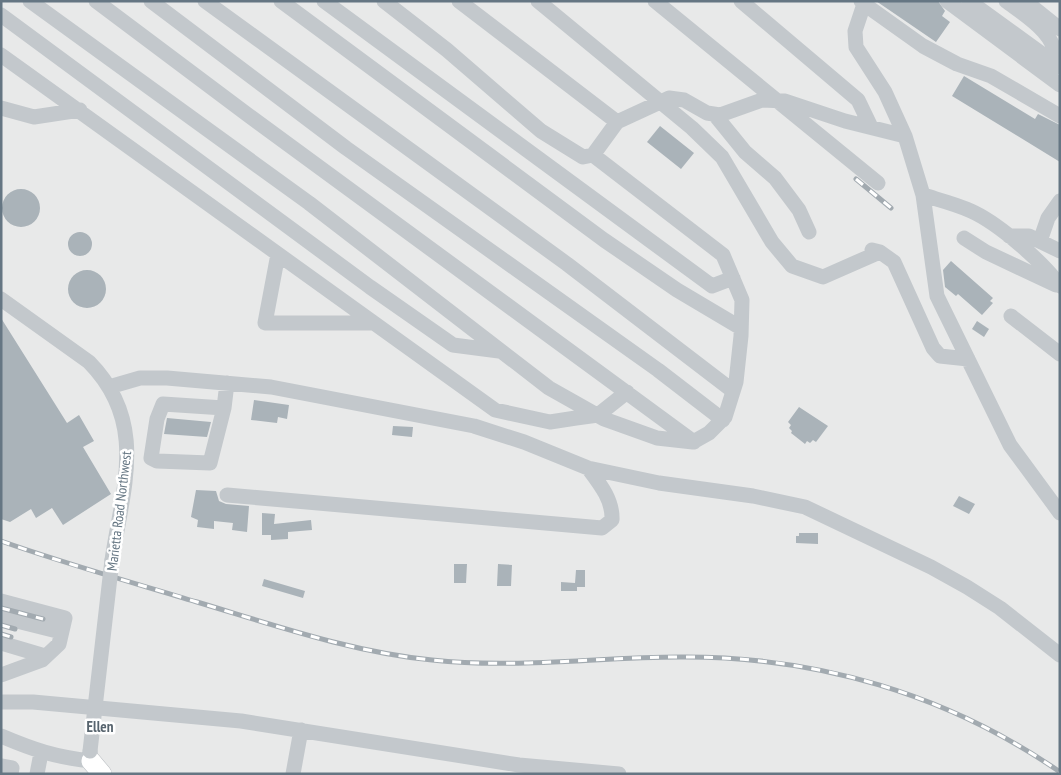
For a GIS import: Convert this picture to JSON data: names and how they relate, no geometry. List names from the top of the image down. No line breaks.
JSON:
{"streets":{"street":["Marietta Road Northwest"]},"districts":["Ellen"]}
